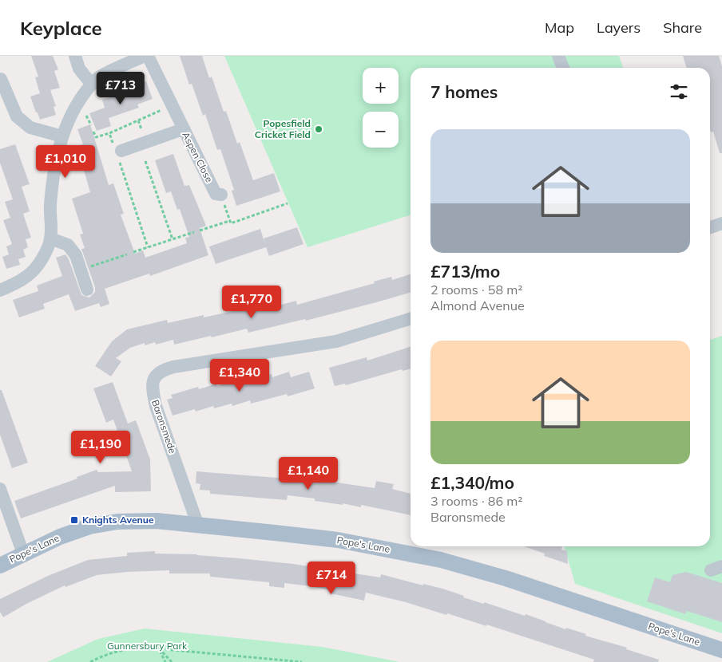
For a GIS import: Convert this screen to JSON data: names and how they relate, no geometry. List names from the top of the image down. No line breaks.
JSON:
{"streets":{"main road":["Pope's Lane"],"street":["Aspen Close","Baronsmede"]},"crossings":[["Baronsmede","Pope's Lane"]],"parks":["Gunnersbury Park"],"places":{"other":["Popesfield Cricket Field"],"transit":["Knights Avenue"]},"page":{"header":"Keyplace","nav":["Map","Layers","Share"],"map_buttons":["+","−"],"heading":"7 homes","price":["£713","£1,010","£1,770","£1,340","£1,190","£1,140","£714"],"list":[{"name":"£713/mo","note":"2 rooms · 58 m² · Almond Avenue"},{"name":"£1,340/mo","note":"3 rooms · 86 m² · Baronsmede"}]}}
